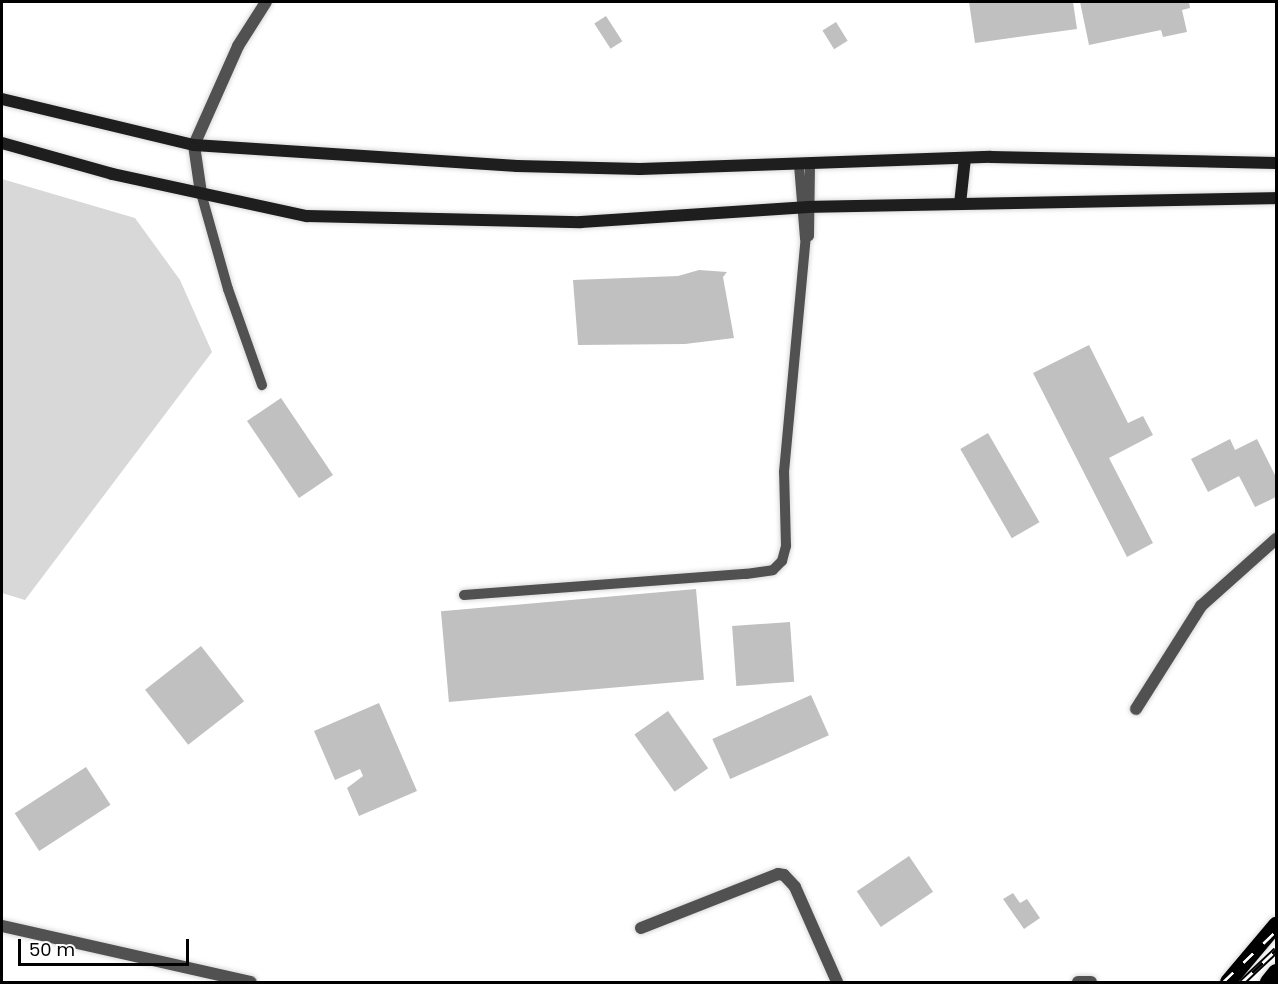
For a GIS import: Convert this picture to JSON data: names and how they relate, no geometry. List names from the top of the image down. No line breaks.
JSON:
{"scale_bar":"50 m"}
